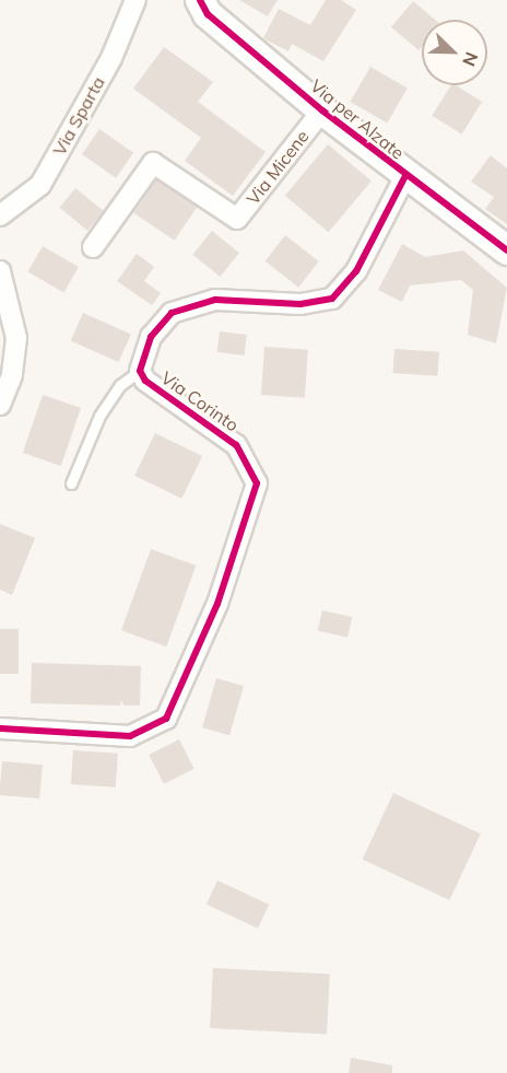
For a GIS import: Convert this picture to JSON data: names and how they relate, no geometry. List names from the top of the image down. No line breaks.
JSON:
{"streets":{"street":["Via Sparta","Via per Alzate","Via Micene","Via Corinto"]},"crossings":[["Via per Alzate","Via Micene"],["Via per Alzate","Via Corinto"]],"north":"bottom right"}
